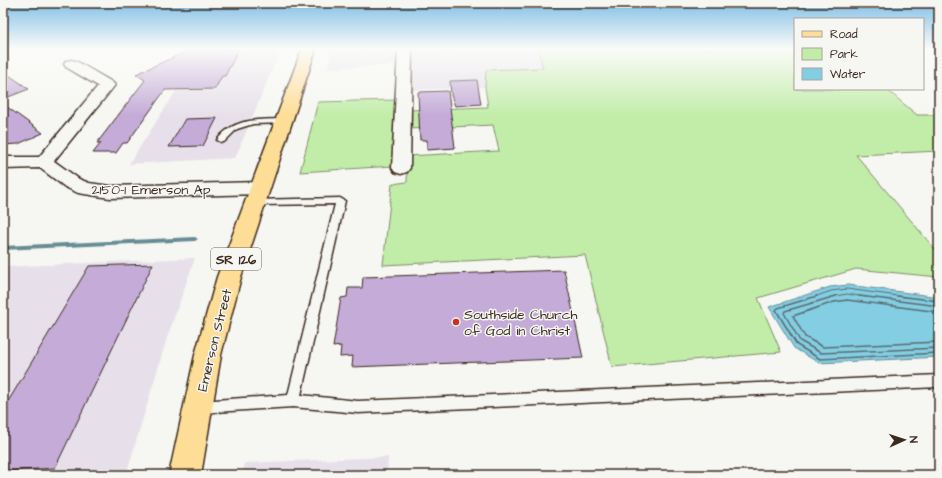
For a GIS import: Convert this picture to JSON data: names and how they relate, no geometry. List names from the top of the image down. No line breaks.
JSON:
{"streets":{"main road":["SR 126","Emerson Street"],"street":["2150-1 Emerson Ap"]},"crossings":[["2150-1 Emerson Ap","Emerson Street"]],"places":["Southside Church of God in Christ"],"legend":["Road","Park","Water"],"north":"right"}
